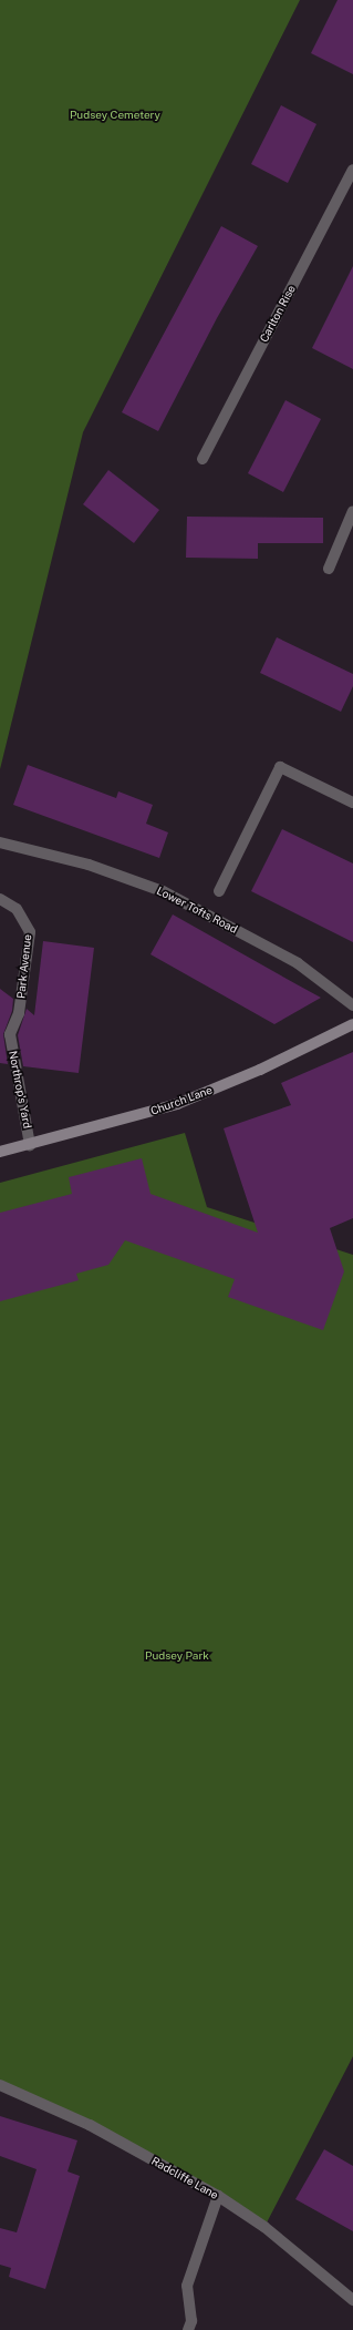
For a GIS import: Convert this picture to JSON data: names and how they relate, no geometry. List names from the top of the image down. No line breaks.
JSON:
{"streets":{"main road":["Church Lane"],"street":["Carlton Rise","Lower Tofts Road","Park Avenue","Northrop's Yard","Radcliffe Lane"]},"crossings":[["Park Avenue","Northrop's Yard"],["Northrop's Yard","Church Lane"]],"parks":["Pudsey Cemetery","Pudsey Park"]}
